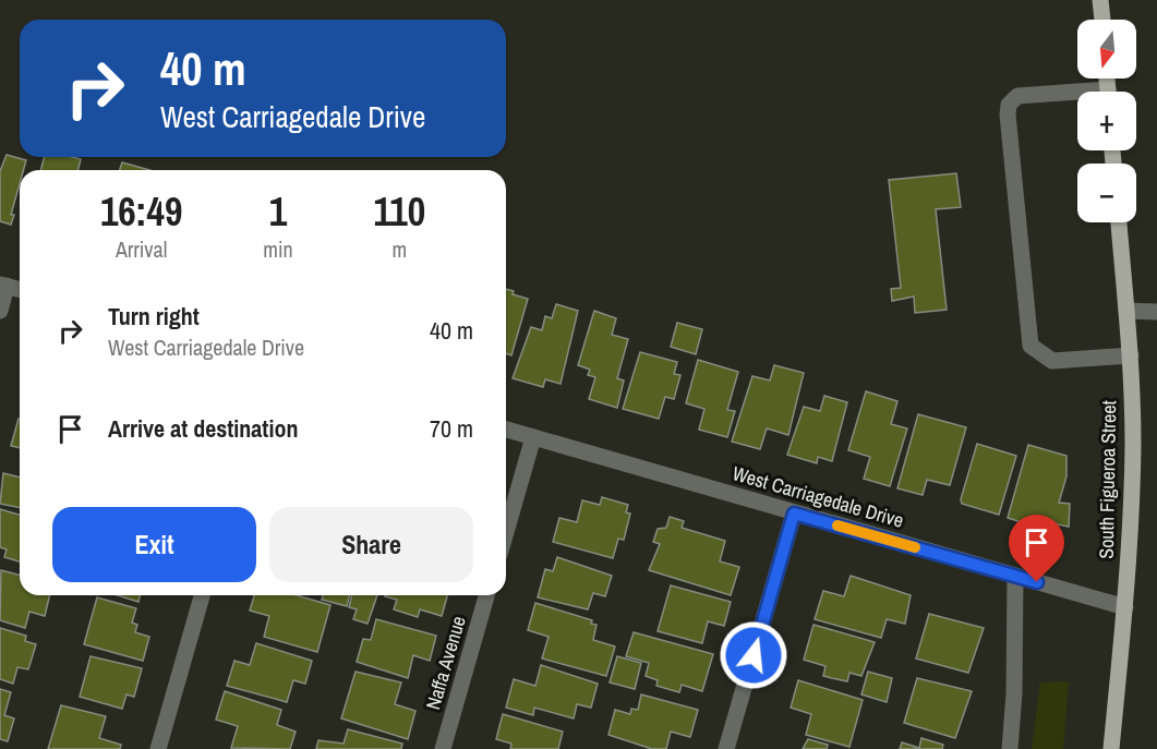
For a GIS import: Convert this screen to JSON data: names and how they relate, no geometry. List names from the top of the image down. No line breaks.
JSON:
{"streets":{"main road":["South Figueroa Street"],"street":["West Carriagedale Drive","Naffa Avenue"]},"crossings":[["South Figueroa Street","West Carriagedale Drive"]],"north":"bottom","page":{"map_buttons":["+","−"],"turn":["40 m","West Carriagedale Drive"],"eta":["16:49","Arrival","1","min","110","m"],"list":[{"name":"Turn right","note":"West Carriagedale Drive","value":"40 m"},{"name":"Arrive at destination","value":"70 m"}],"buttons":["Exit","Share"]}}
